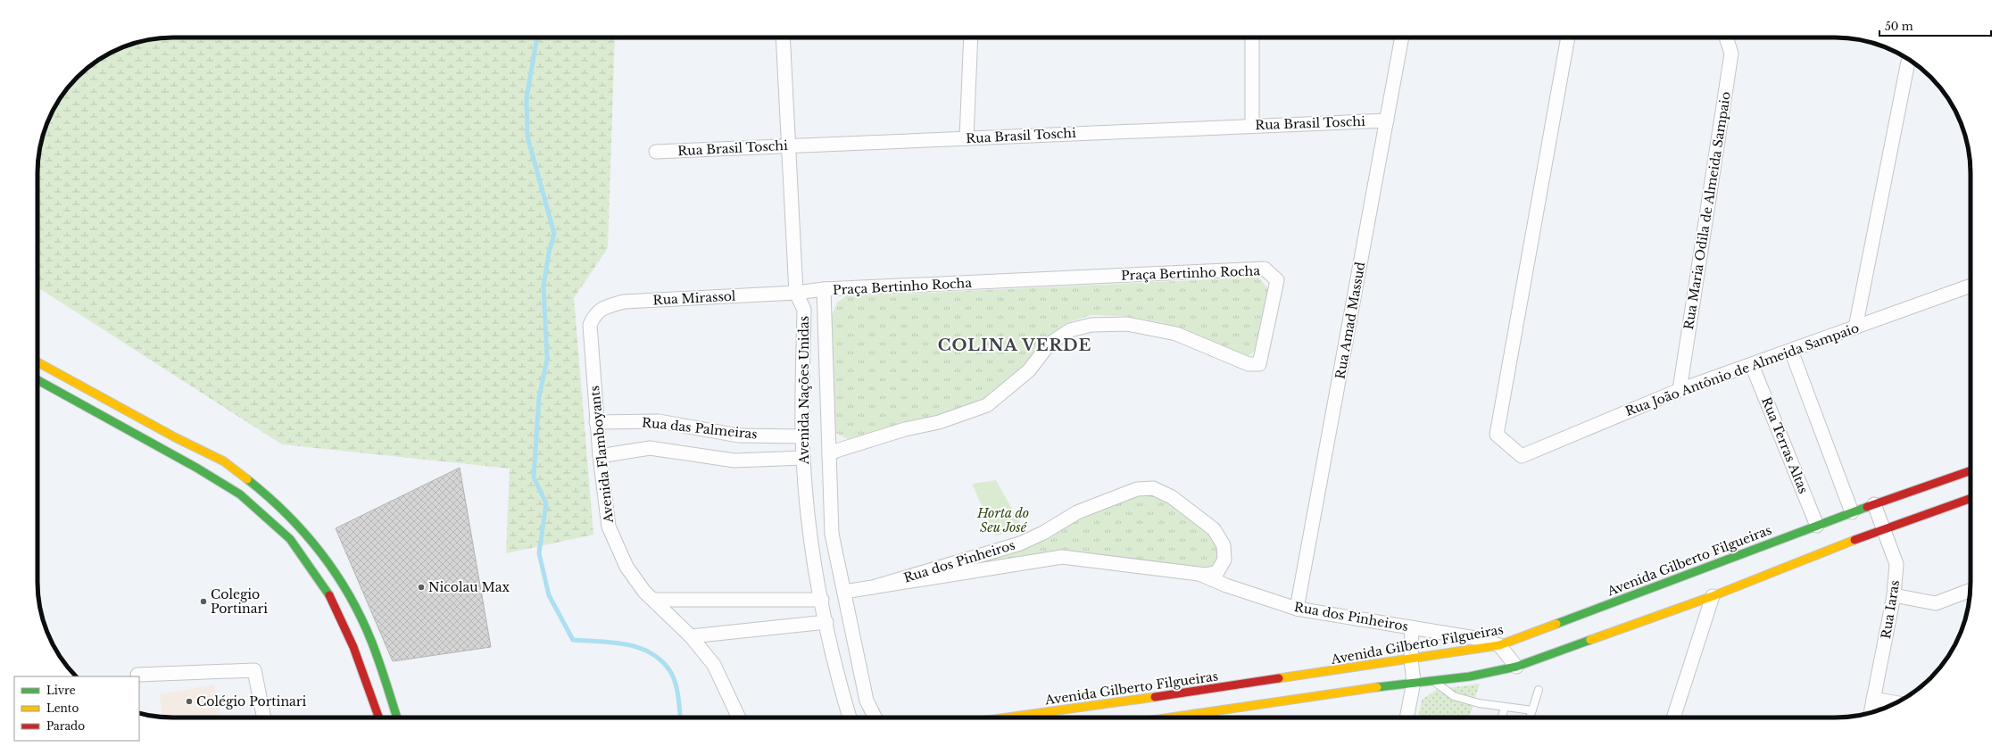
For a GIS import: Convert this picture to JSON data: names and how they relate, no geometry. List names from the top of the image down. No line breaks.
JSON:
{"streets":{"main road":["Avenida Gilberto Filgueiras"],"street":["Rua Brasil Toschi","Rua Maria Odila de Almeida Sampaio","Praça Bertinho Rocha","Rua Mirassol","Rua Amad Massud","Rua João Antônio de Almeida Sampaio","Avenida Nações Unidas","Rua das Palmeiras","Rua Terras Altas","Avenida Flamboyants","Rua dos Pinheiros","Rua Iaras"]},"crossings":[["Rua Brasil Toschi","Rua Amad Massud"],["Rua Brasil Toschi","Avenida Nações Unidas"],["Rua Maria Odila de Almeida Sampaio","Rua João Antônio de Almeida Sampaio"],["Praça Bertinho Rocha","Rua Mirassol"],["Praça Bertinho Rocha","Avenida Nações Unidas"],["Rua Mirassol","Avenida Nações Unidas"],["Rua Mirassol","Avenida Flamboyants"],["Rua Amad Massud","Rua dos Pinheiros"],["Rua João Antônio de Almeida Sampaio","Rua Terras Altas"],["Avenida Nações Unidas","Rua das Palmeiras"],["Avenida Nações Unidas","Rua dos Pinheiros"],["Rua das Palmeiras","Avenida Flamboyants"],["Rua Terras Altas","Avenida Gilberto Filgueiras"],["Avenida Gilberto Filgueiras","Rua dos Pinheiros"],["Avenida Gilberto Filgueiras","Rua Iaras"]],"districts":["COLINA VERDE"],"parks":["Horta do Seu José"],"places":["Nicolau Max","Colegio Portinari","Colégio Portinari"],"legend":["Livre","Lento","Parado"],"scale_bar":"50 m"}
